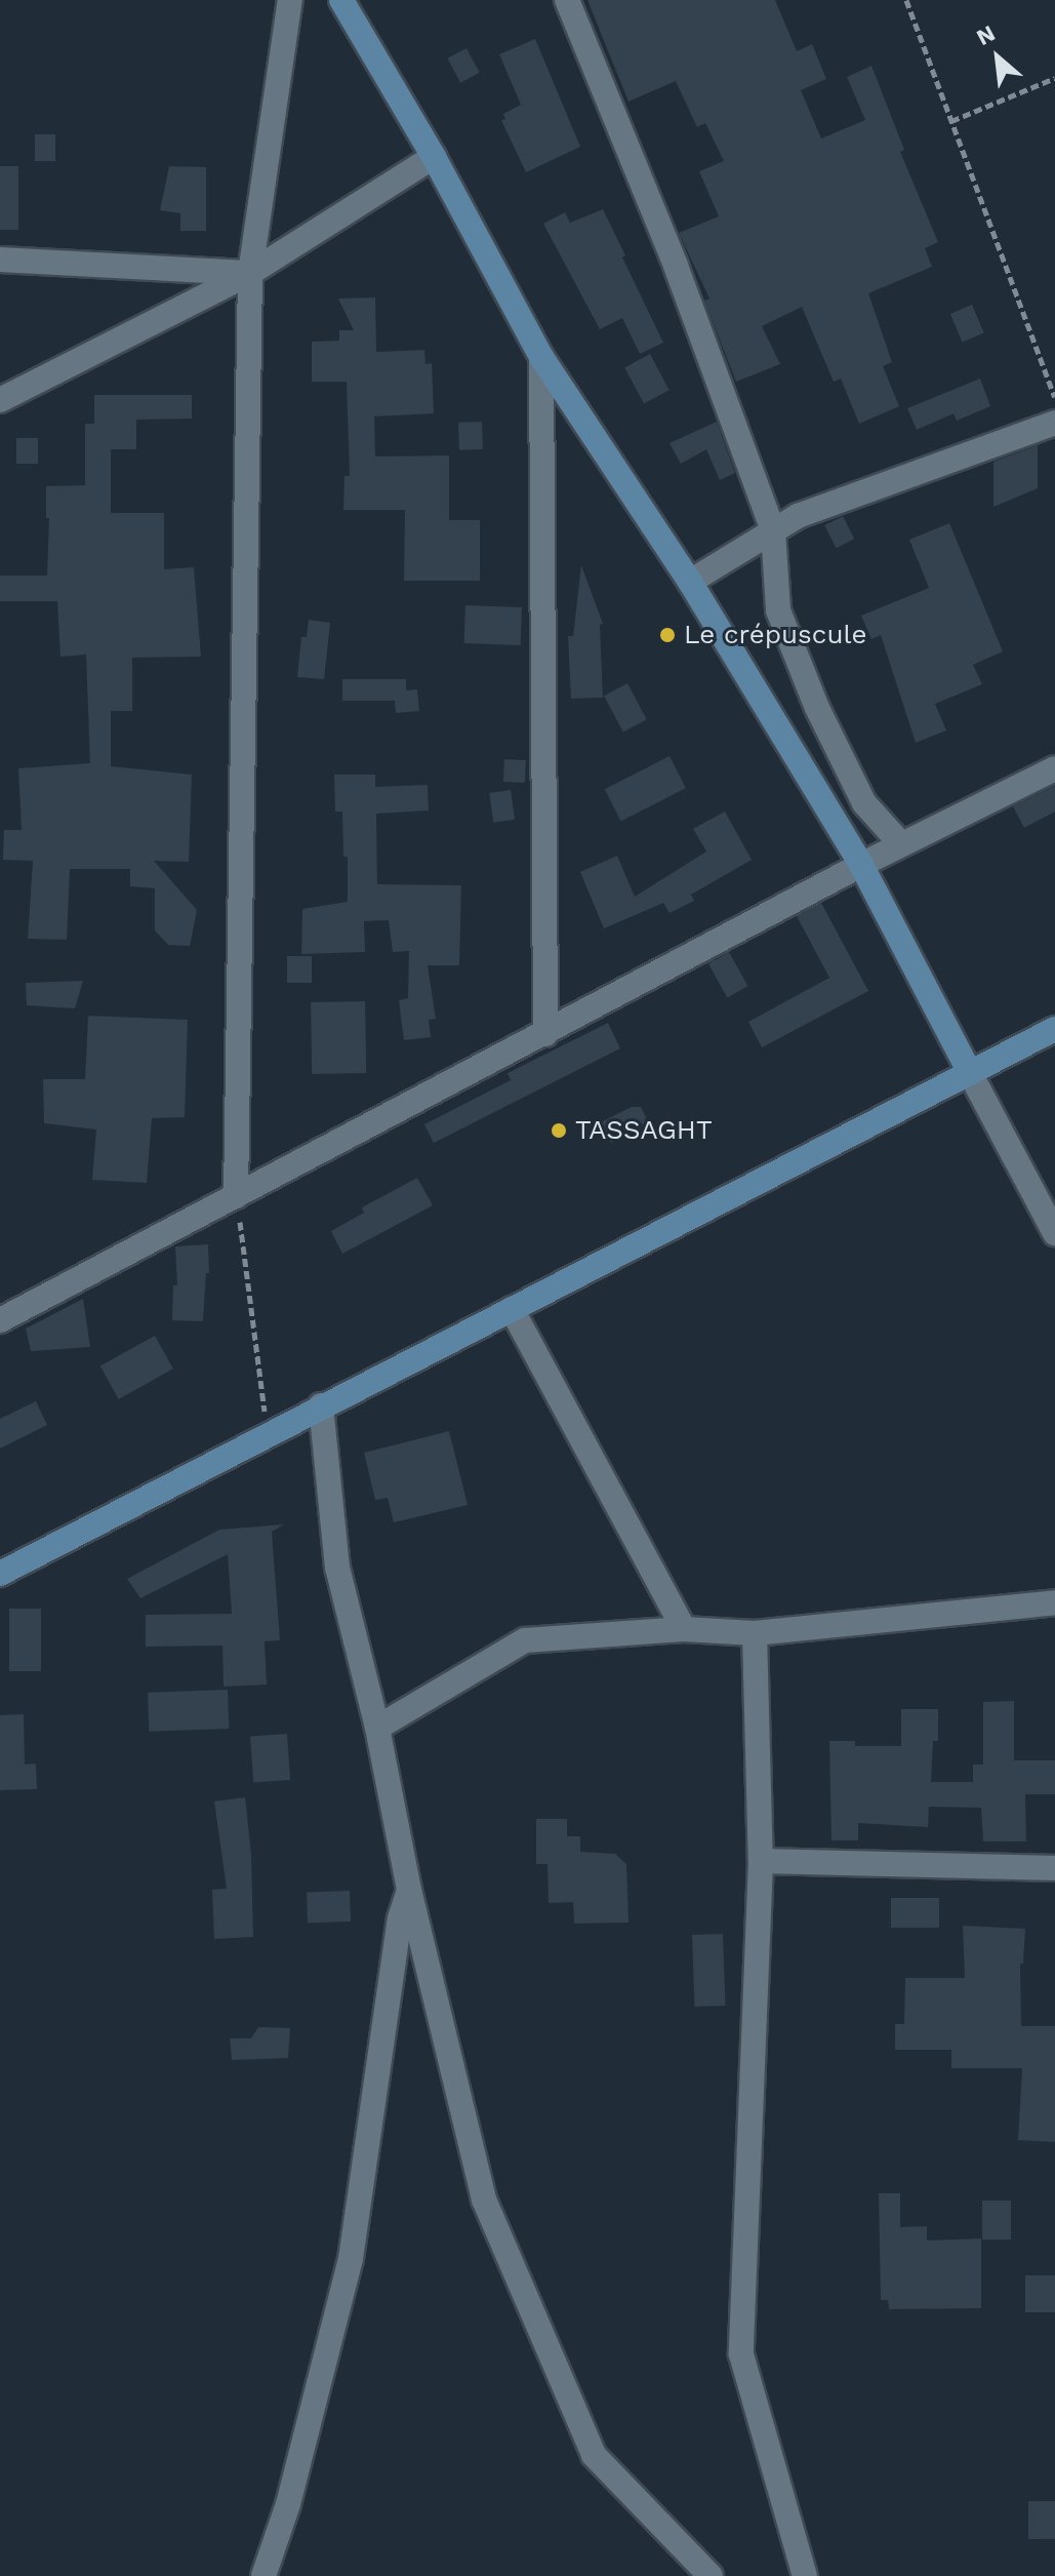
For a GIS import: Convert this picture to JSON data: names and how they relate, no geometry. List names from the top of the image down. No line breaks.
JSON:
{"places":["Le crépuscule","TASSAGHT"],"north":"top left"}
